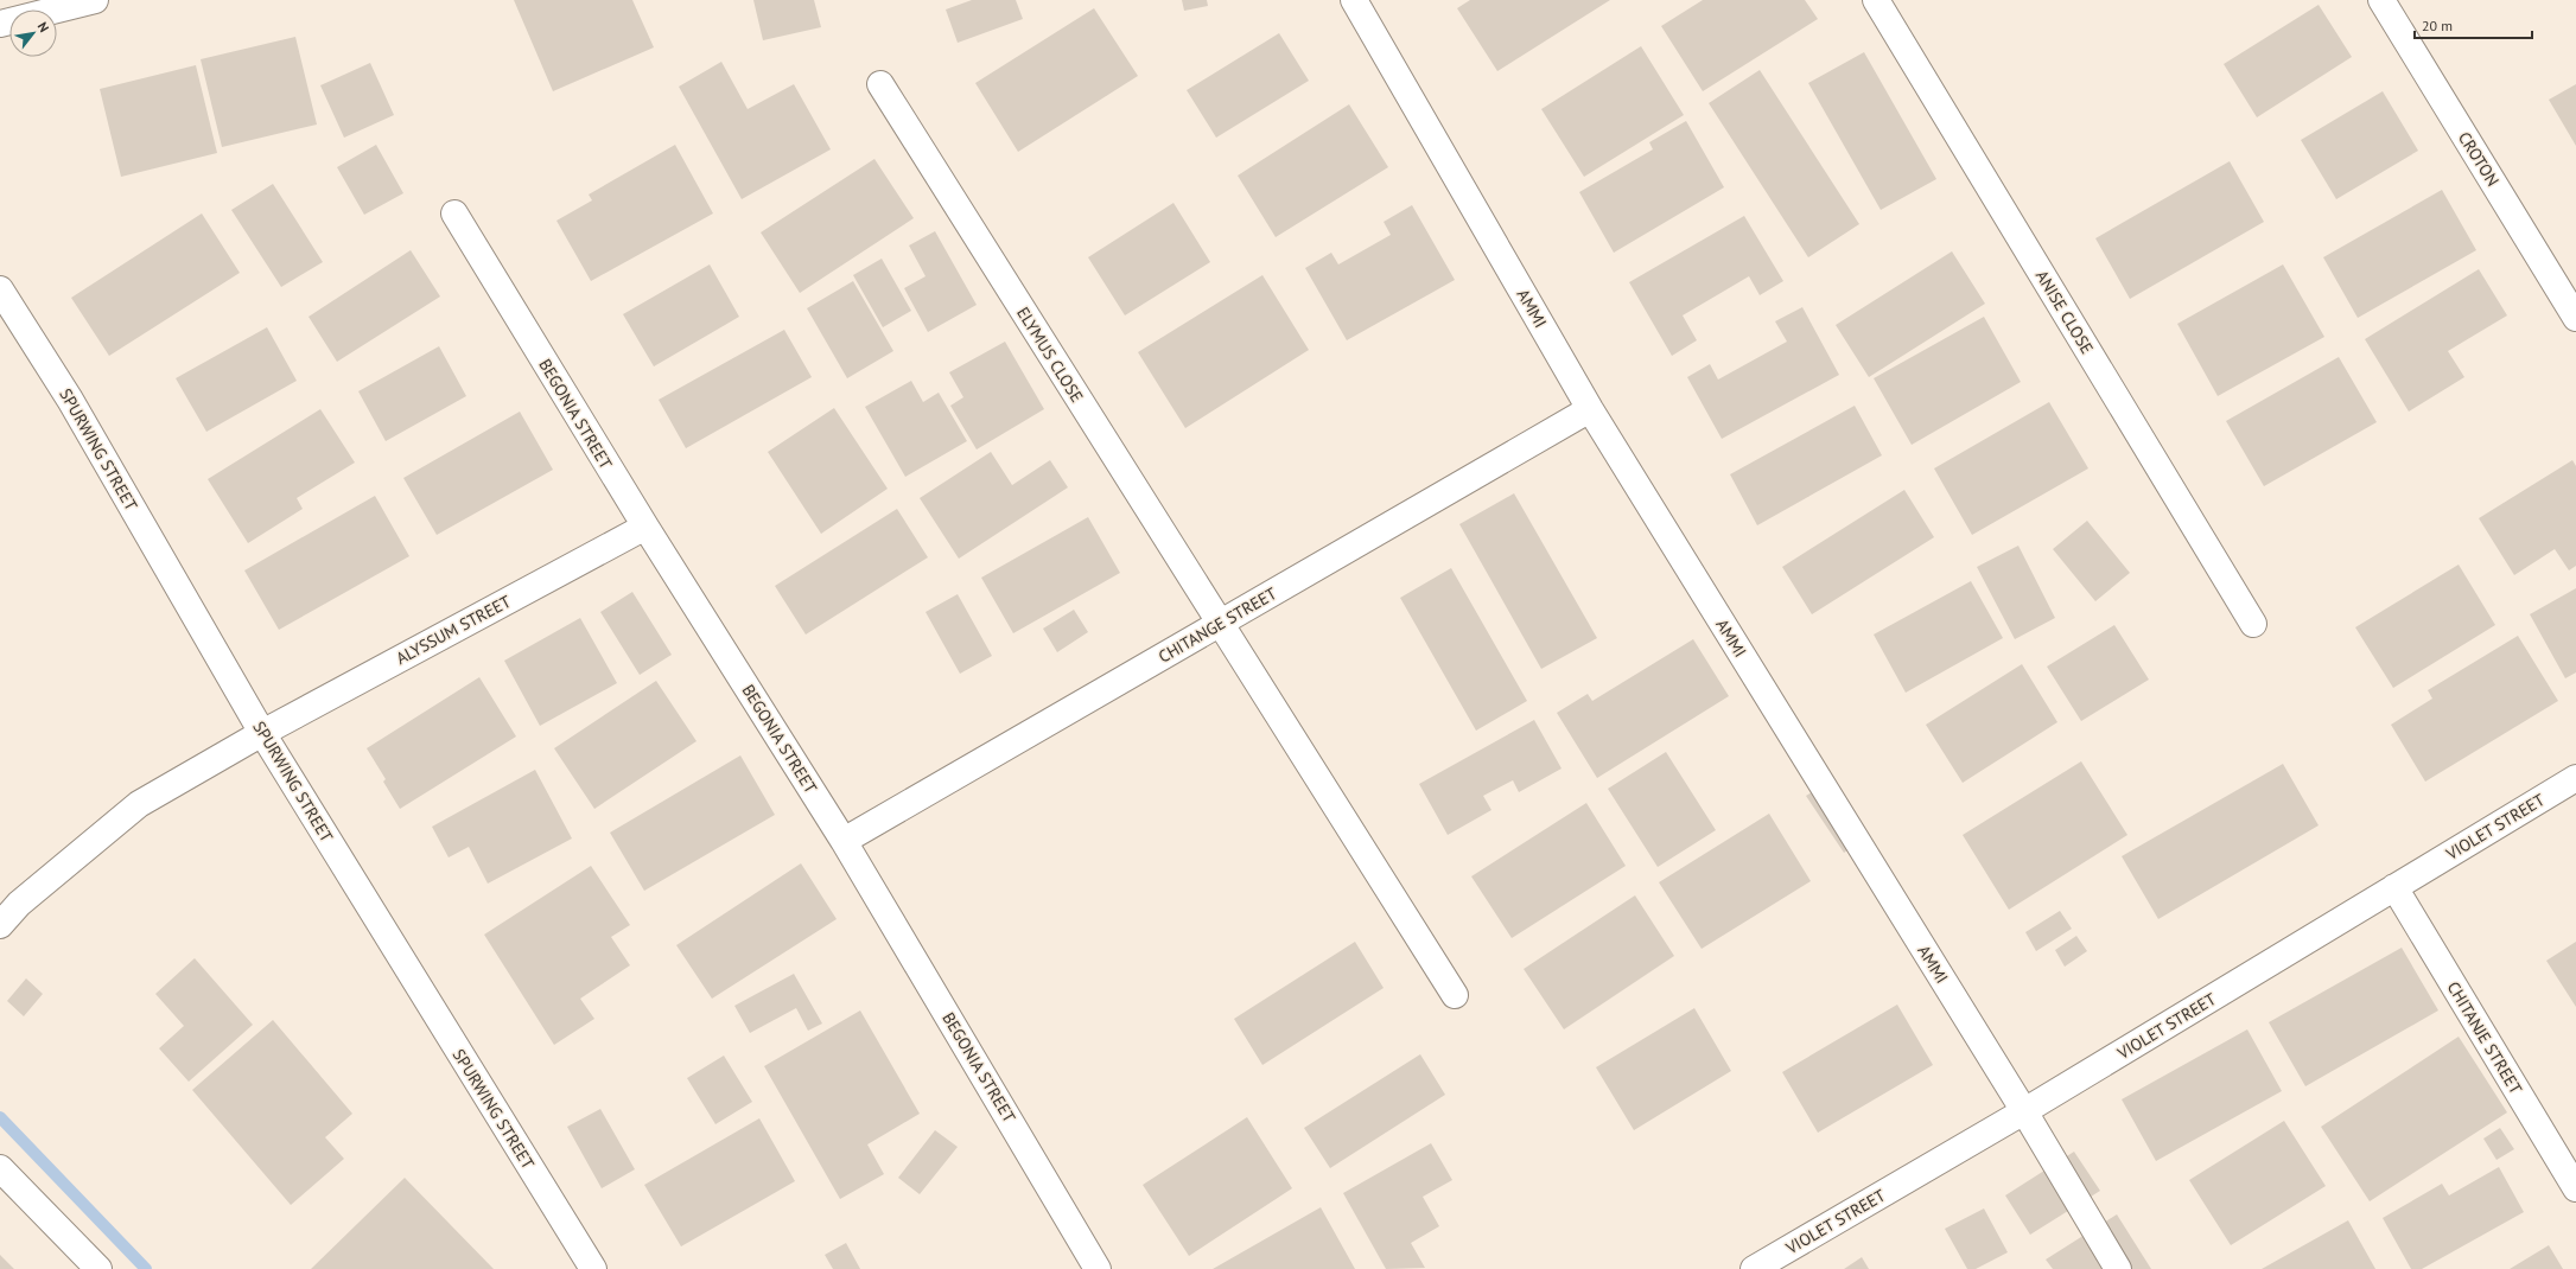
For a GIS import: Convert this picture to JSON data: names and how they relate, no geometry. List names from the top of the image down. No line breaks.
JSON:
{"streets":{"street":["CROTON","AMMI","ANISE CLOSE","ELYMUS CLOSE","BEGONIA STREET","SPURWING STREET","CHITANGE STREET","ALYSSUM STREET","VIOLET STREET","CHITANJE STREET"]},"crossings":[["AMMI","CHITANGE STREET"],["AMMI","VIOLET STREET"],["ELYMUS CLOSE","CHITANGE STREET"],["BEGONIA STREET","CHITANGE STREET"],["BEGONIA STREET","ALYSSUM STREET"],["SPURWING STREET","ALYSSUM STREET"],["VIOLET STREET","CHITANJE STREET"]],"scale_bar":"20 m","north":"top right"}
